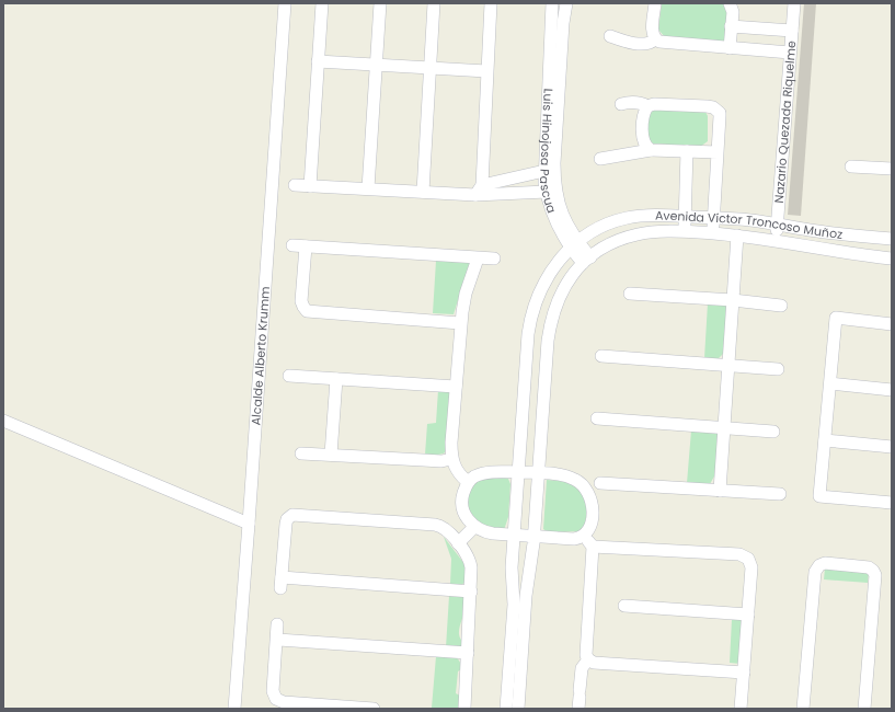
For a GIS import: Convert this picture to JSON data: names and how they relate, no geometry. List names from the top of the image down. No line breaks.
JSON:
{"streets":{"street":["Nazario Quezada Riquelme","Luis Hinojosa Pascua","Avenida Víctor Troncoso Muñoz","Alcalde Alberto Krumm"]},"crossings":[["Nazario Quezada Riquelme","Avenida Víctor Troncoso Muñoz"],["Luis Hinojosa Pascua","Avenida Víctor Troncoso Muñoz"]]}
